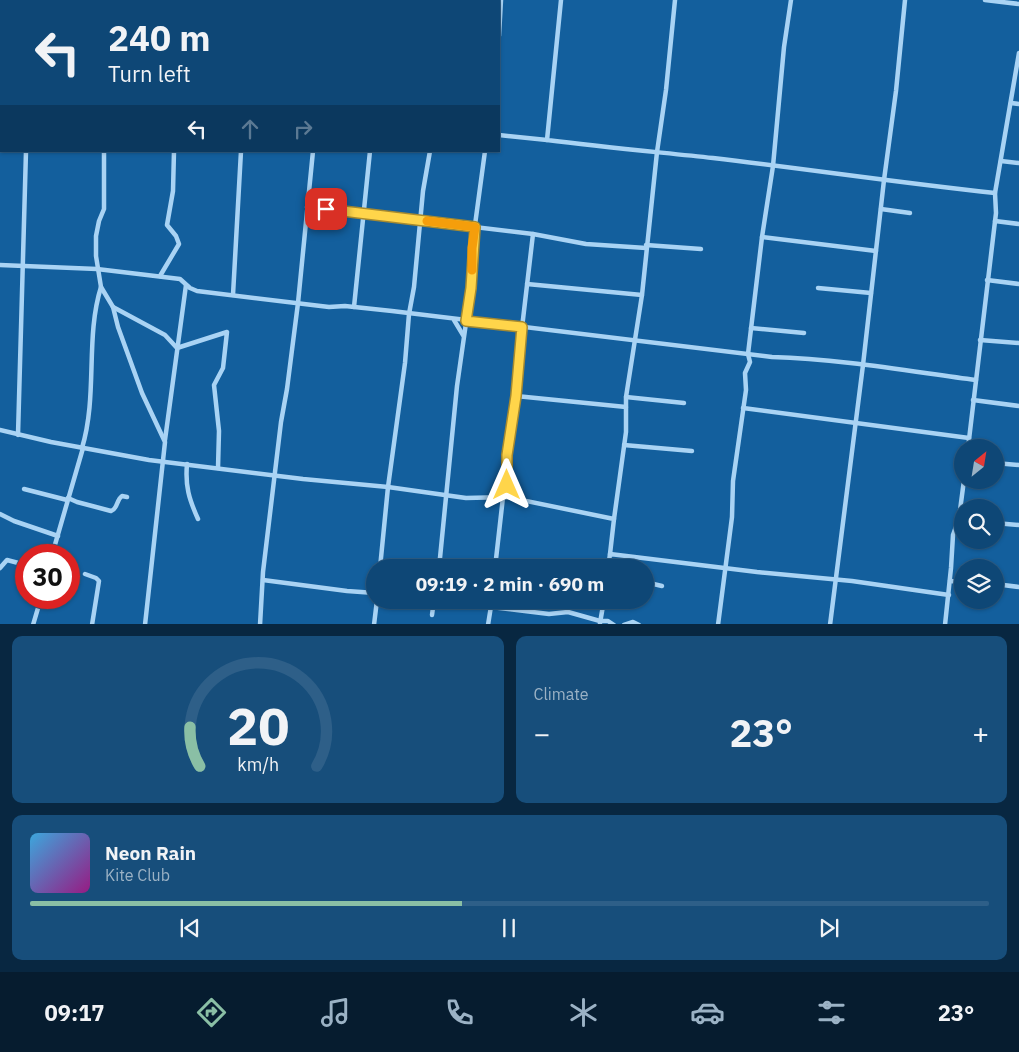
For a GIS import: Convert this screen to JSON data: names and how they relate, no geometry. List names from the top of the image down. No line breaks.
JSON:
{"north":"top right","page":{"turn":["240 m","Turn left"],"limit":"30","trip":"09:19 · 2 min · 690 m","tile":"Climate","heat":["−","23°","+"],"song":["Neon Rain","Kite Club"],"tabs":["09:17","23°"],"gauge":["20","km/h"]}}
